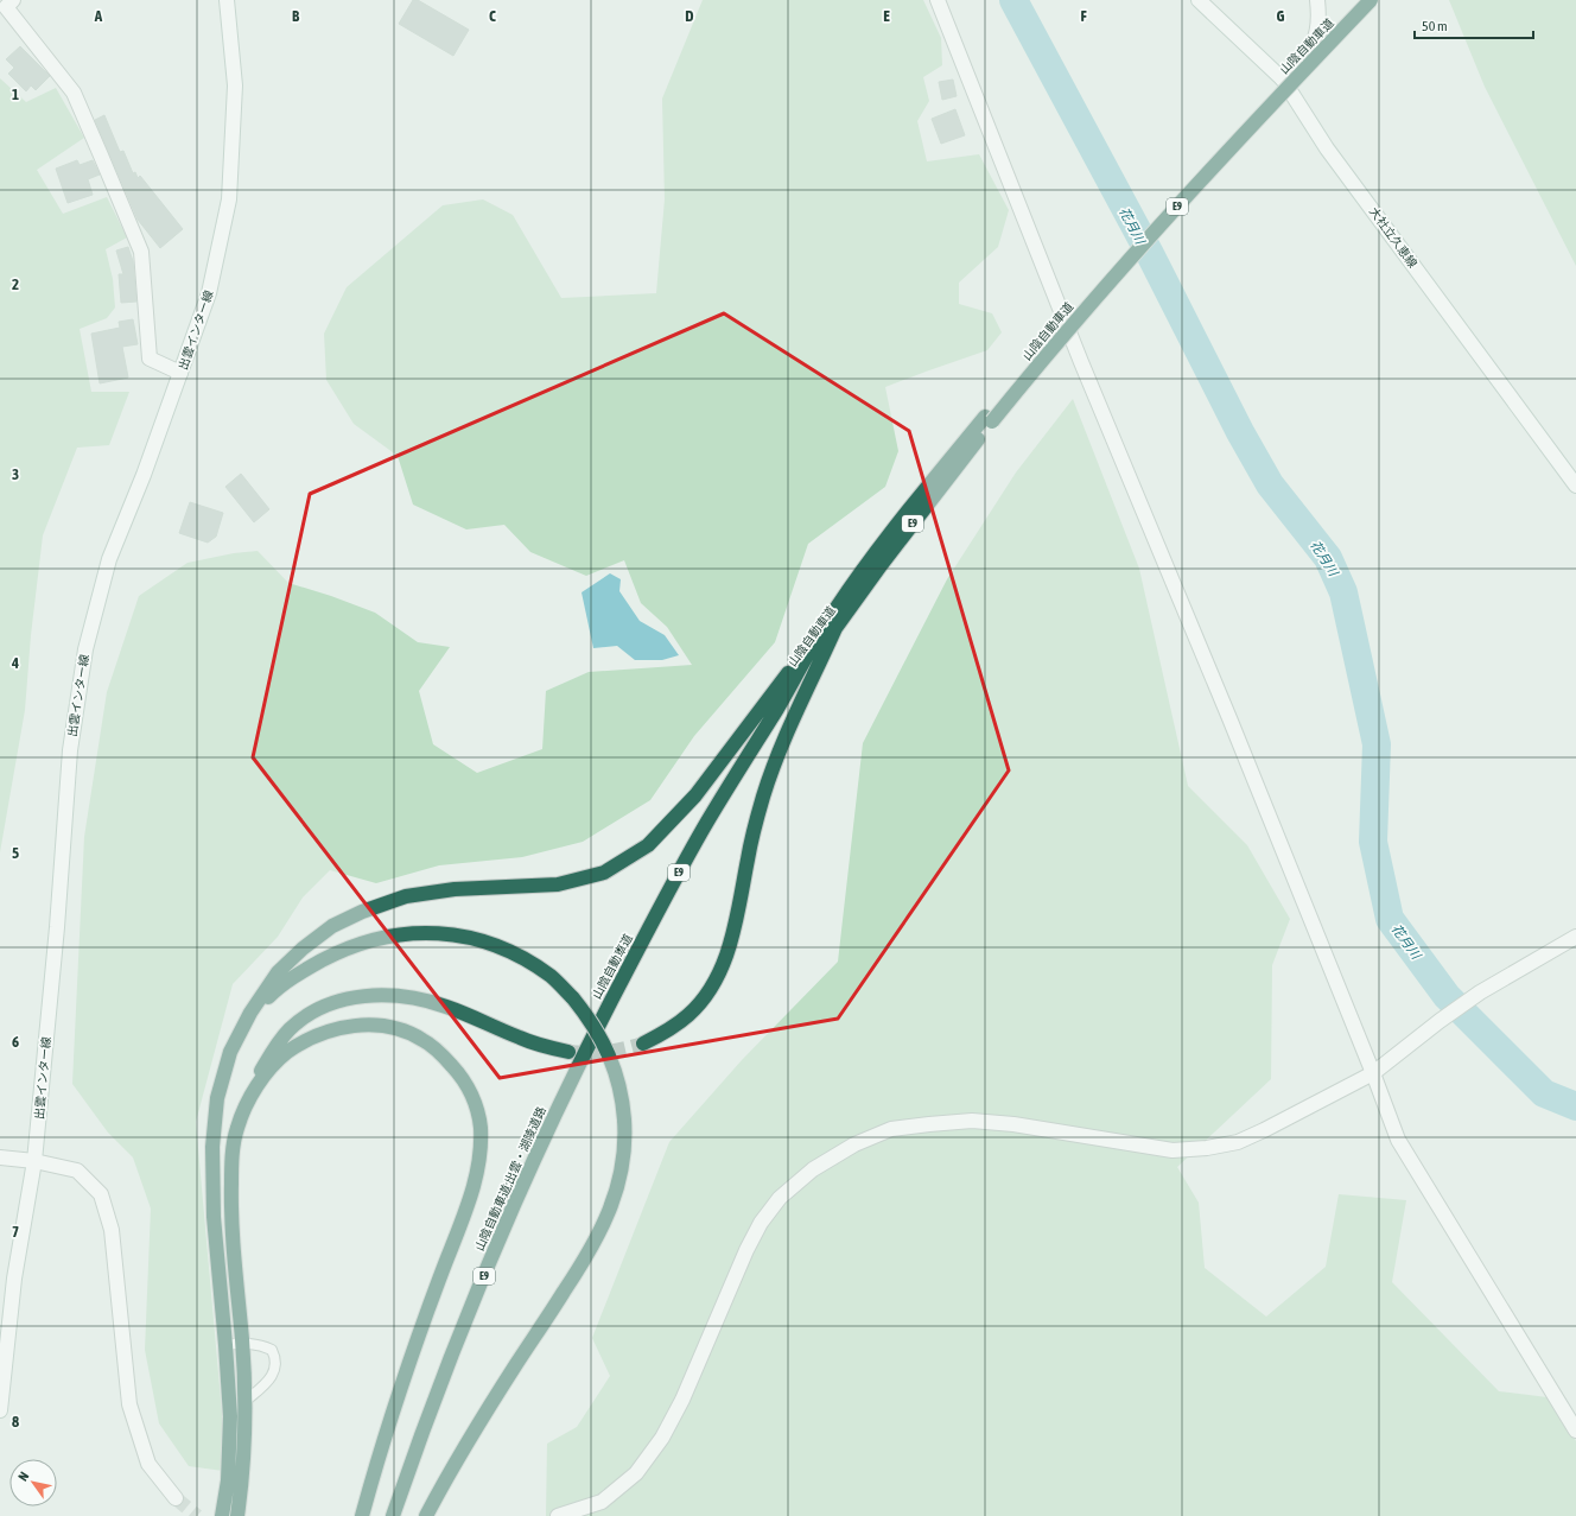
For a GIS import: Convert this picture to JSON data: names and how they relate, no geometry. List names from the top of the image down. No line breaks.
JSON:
{"streets":{"highway":["山陰自動車道","E9","山陰自動車道;出雲・湖陵道路"],"street":["大社立久恵線","出雲インター線"]},"crossings":[["山陰自動車道","山陰自動車道;出雲・湖陵道路"]],"water":["花月川"],"scale_bar":"50 m","north":"top left","grid":{"columns":["A","B","C","D","E","F","G"],"rows":["1","2","3","4","5","6","7","8"]}}
